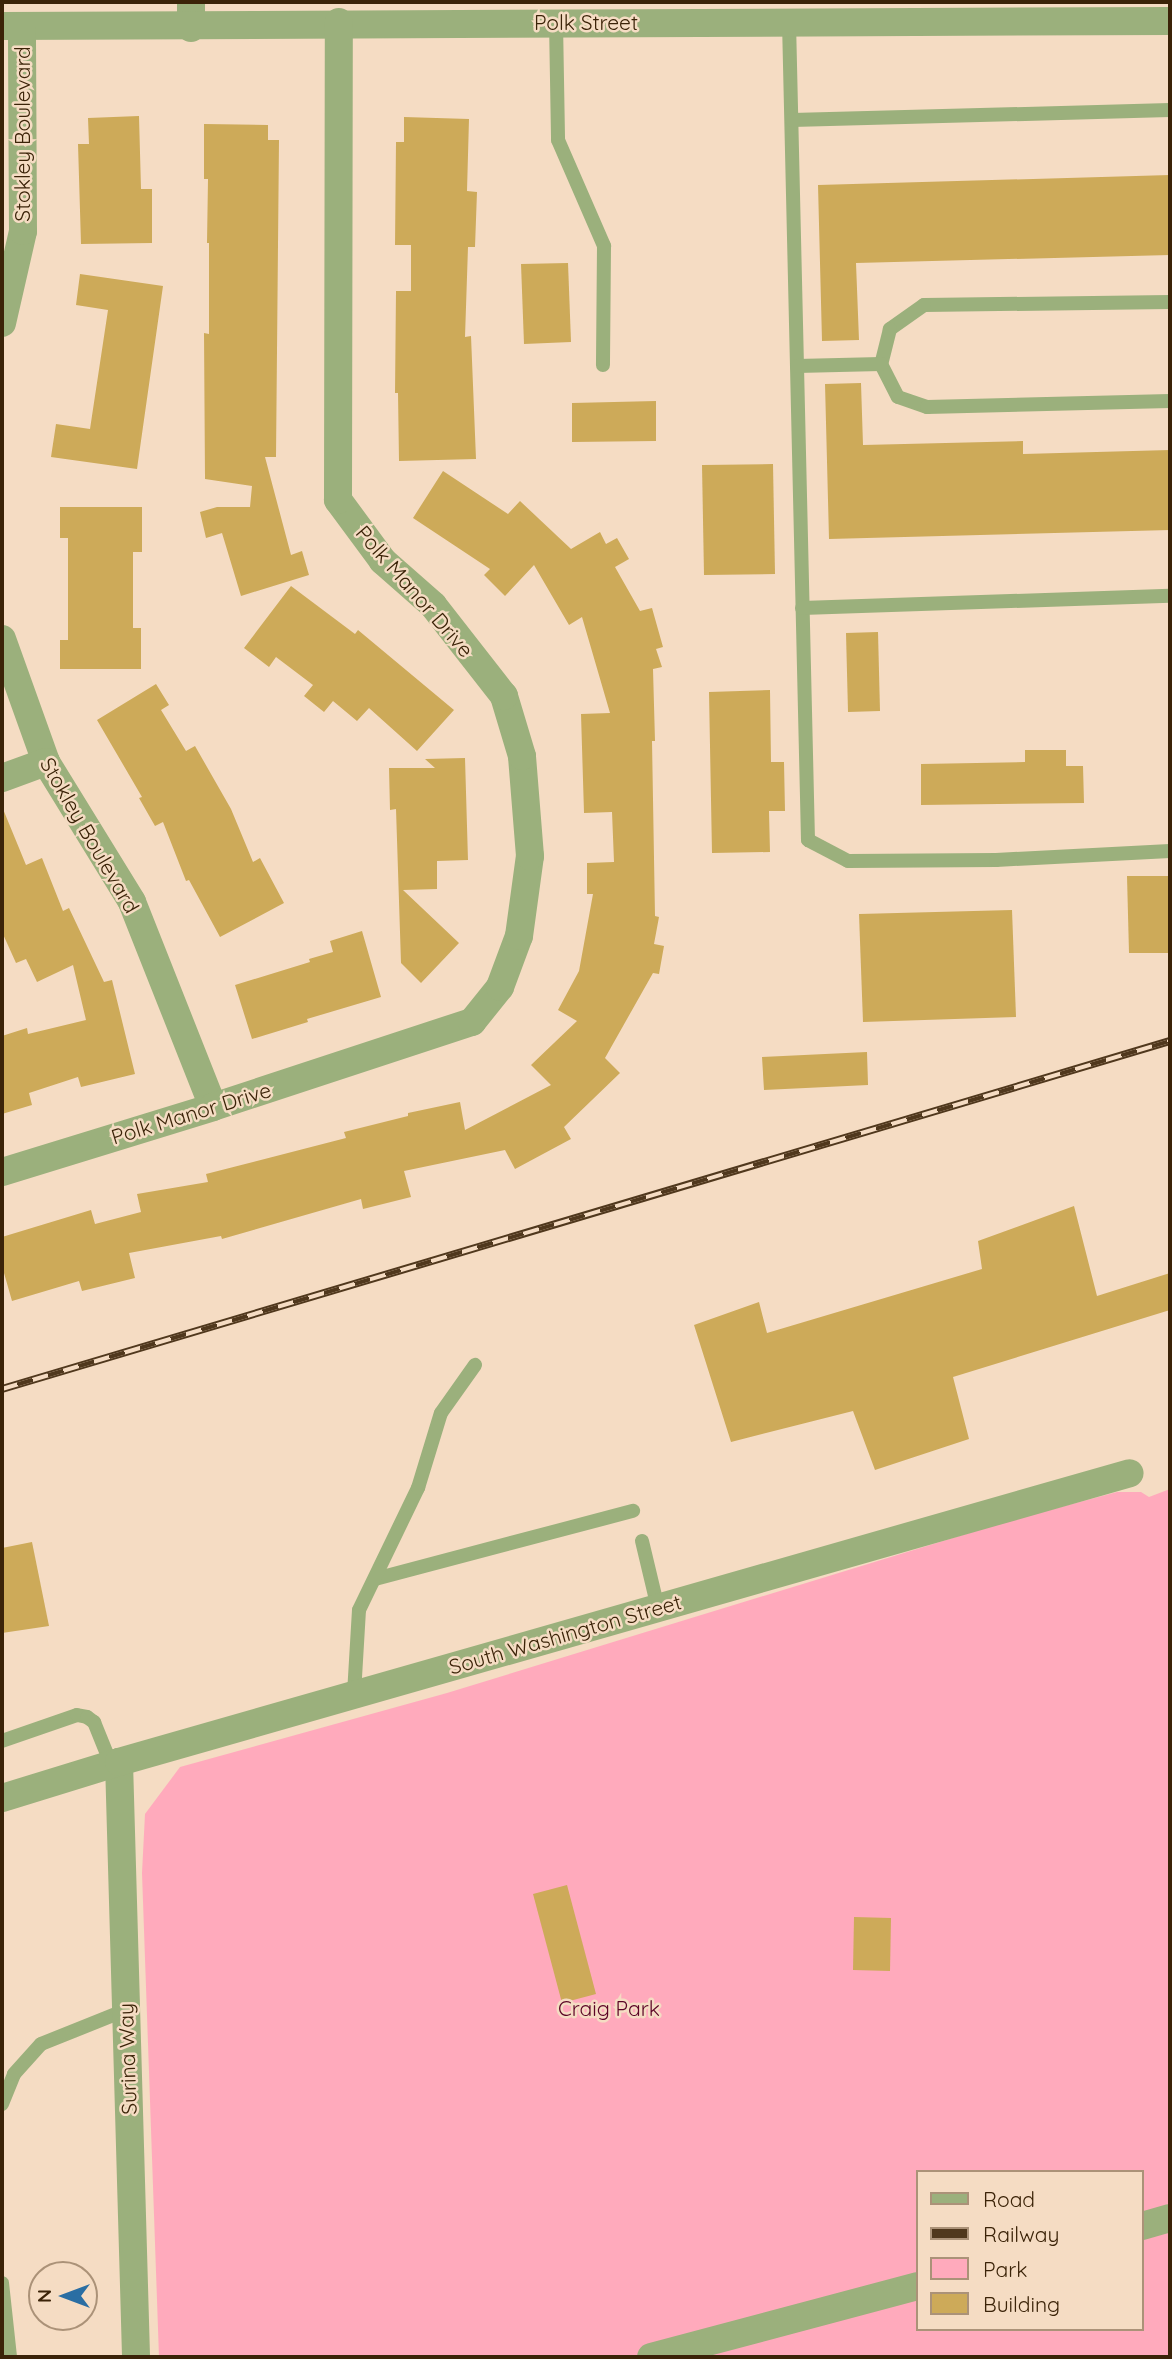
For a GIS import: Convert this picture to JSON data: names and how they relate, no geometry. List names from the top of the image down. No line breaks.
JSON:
{"streets":{"street":["Polk Street","Stokley Boulevard","Polk Manor Drive","South Washington Street","Surina Way"]},"crossings":[["Polk Street","Stokley Boulevard"],["Polk Street","Polk Manor Drive"],["Stokley Boulevard","Polk Manor Drive"],["South Washington Street","Surina Way"]],"parks":["Craig Park"],"legend":["Road","Railway","Park","Building"],"north":"left"}
